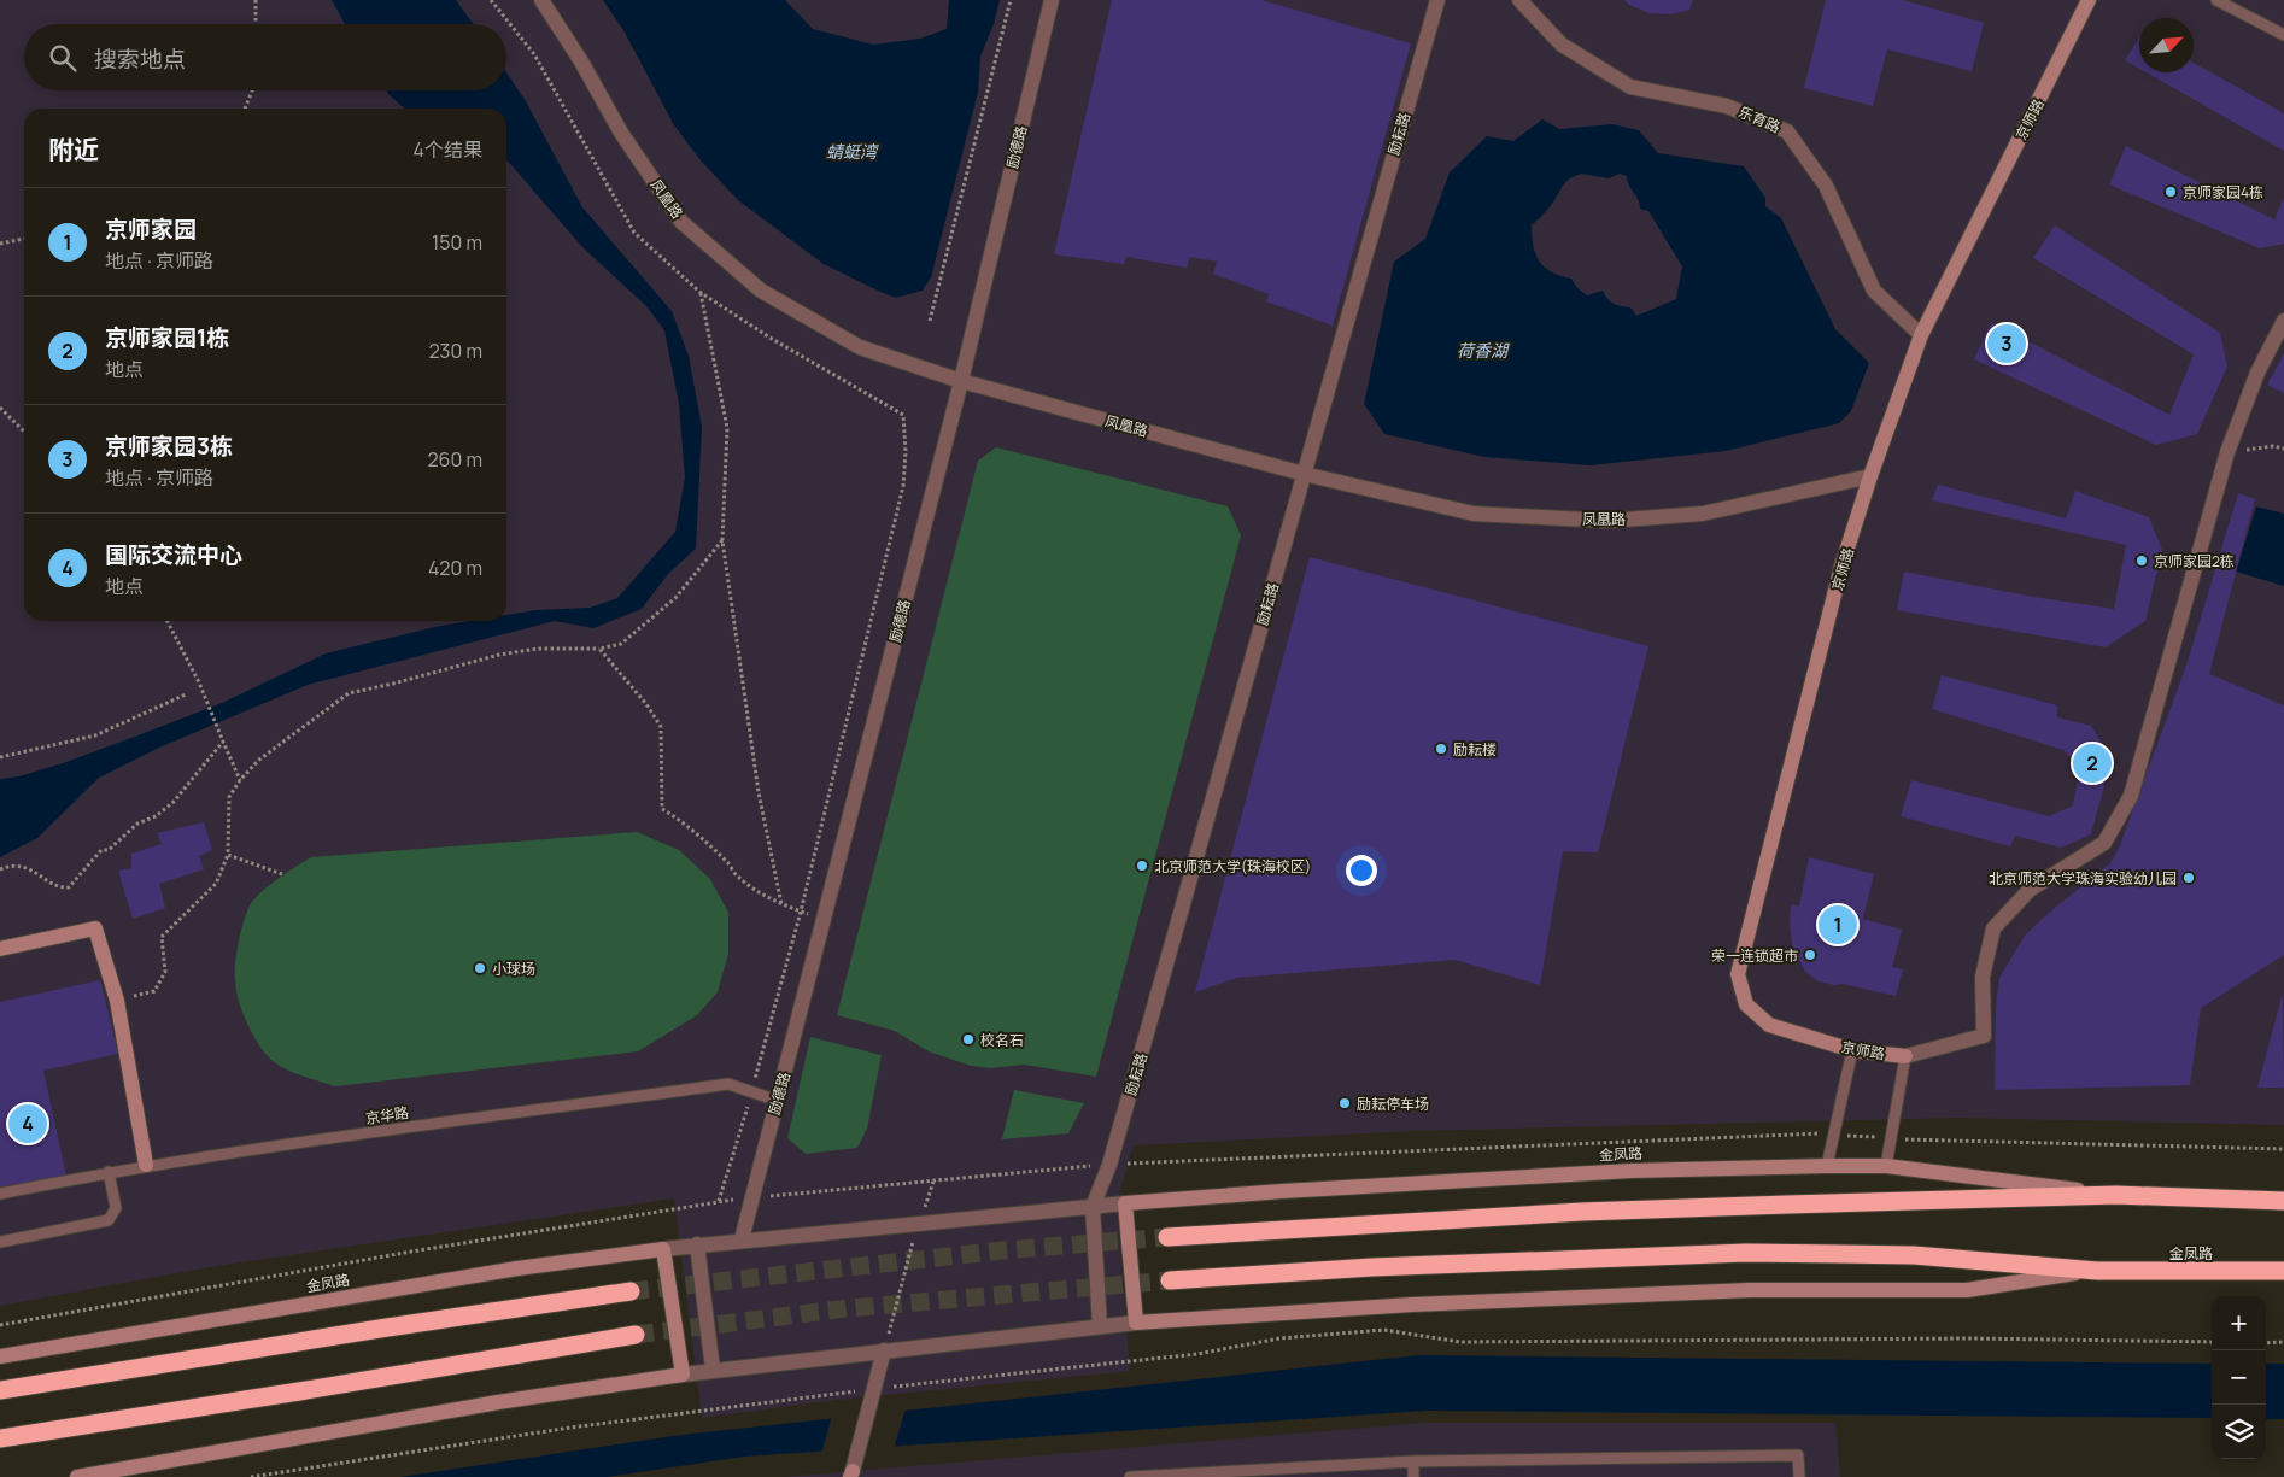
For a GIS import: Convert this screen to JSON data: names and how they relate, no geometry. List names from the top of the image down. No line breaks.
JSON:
{"streets":{"highway":["金凤路"],"street":["乐育路","京师路","励耘路","励德路","凤凰路"],"lane":["京华路"]},"crossings":[["乐育路","京师路"],["京师路","凤凰路"],["励耘路","凤凰路"],["励德路","凤凰路"],["励德路","京华路"]],"water":["蜻蜓湾","荷香湖"],"places":["京师家园4栋","京师家园2栋","励耘楼","北京师范大学(珠海校区)","北京师范大学珠海实验幼儿园","荣一连锁超市","小球场","校名石","励耘停车场"],"north":"top right","page":{"search":"搜索地点","heading":["附近","4个结果"],"list":[{"mark":"1","name":"京师家园","note":"地点 · 京师路","value":"150 m"},{"mark":"2","name":"京师家园1栋","note":"地点","value":"230 m"},{"mark":"3","name":"京师家园3栋","note":"地点 · 京师路","value":"260 m"},{"mark":"4","name":"国际交流中心","note":"地点","value":"420 m"}],"pins":["3","2","1","4"],"map_buttons":["+","−"]}}
